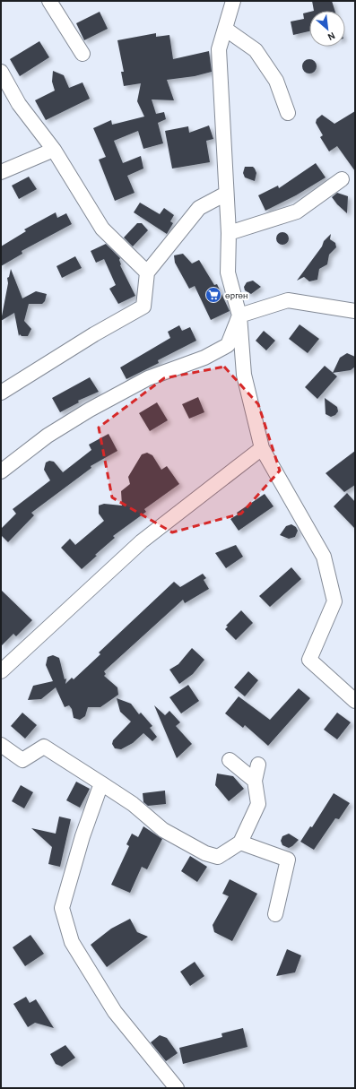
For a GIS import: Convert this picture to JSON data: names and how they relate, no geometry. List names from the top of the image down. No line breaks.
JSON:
{"places":{"supermarket":["өргөн"]},"north":"bottom right"}
